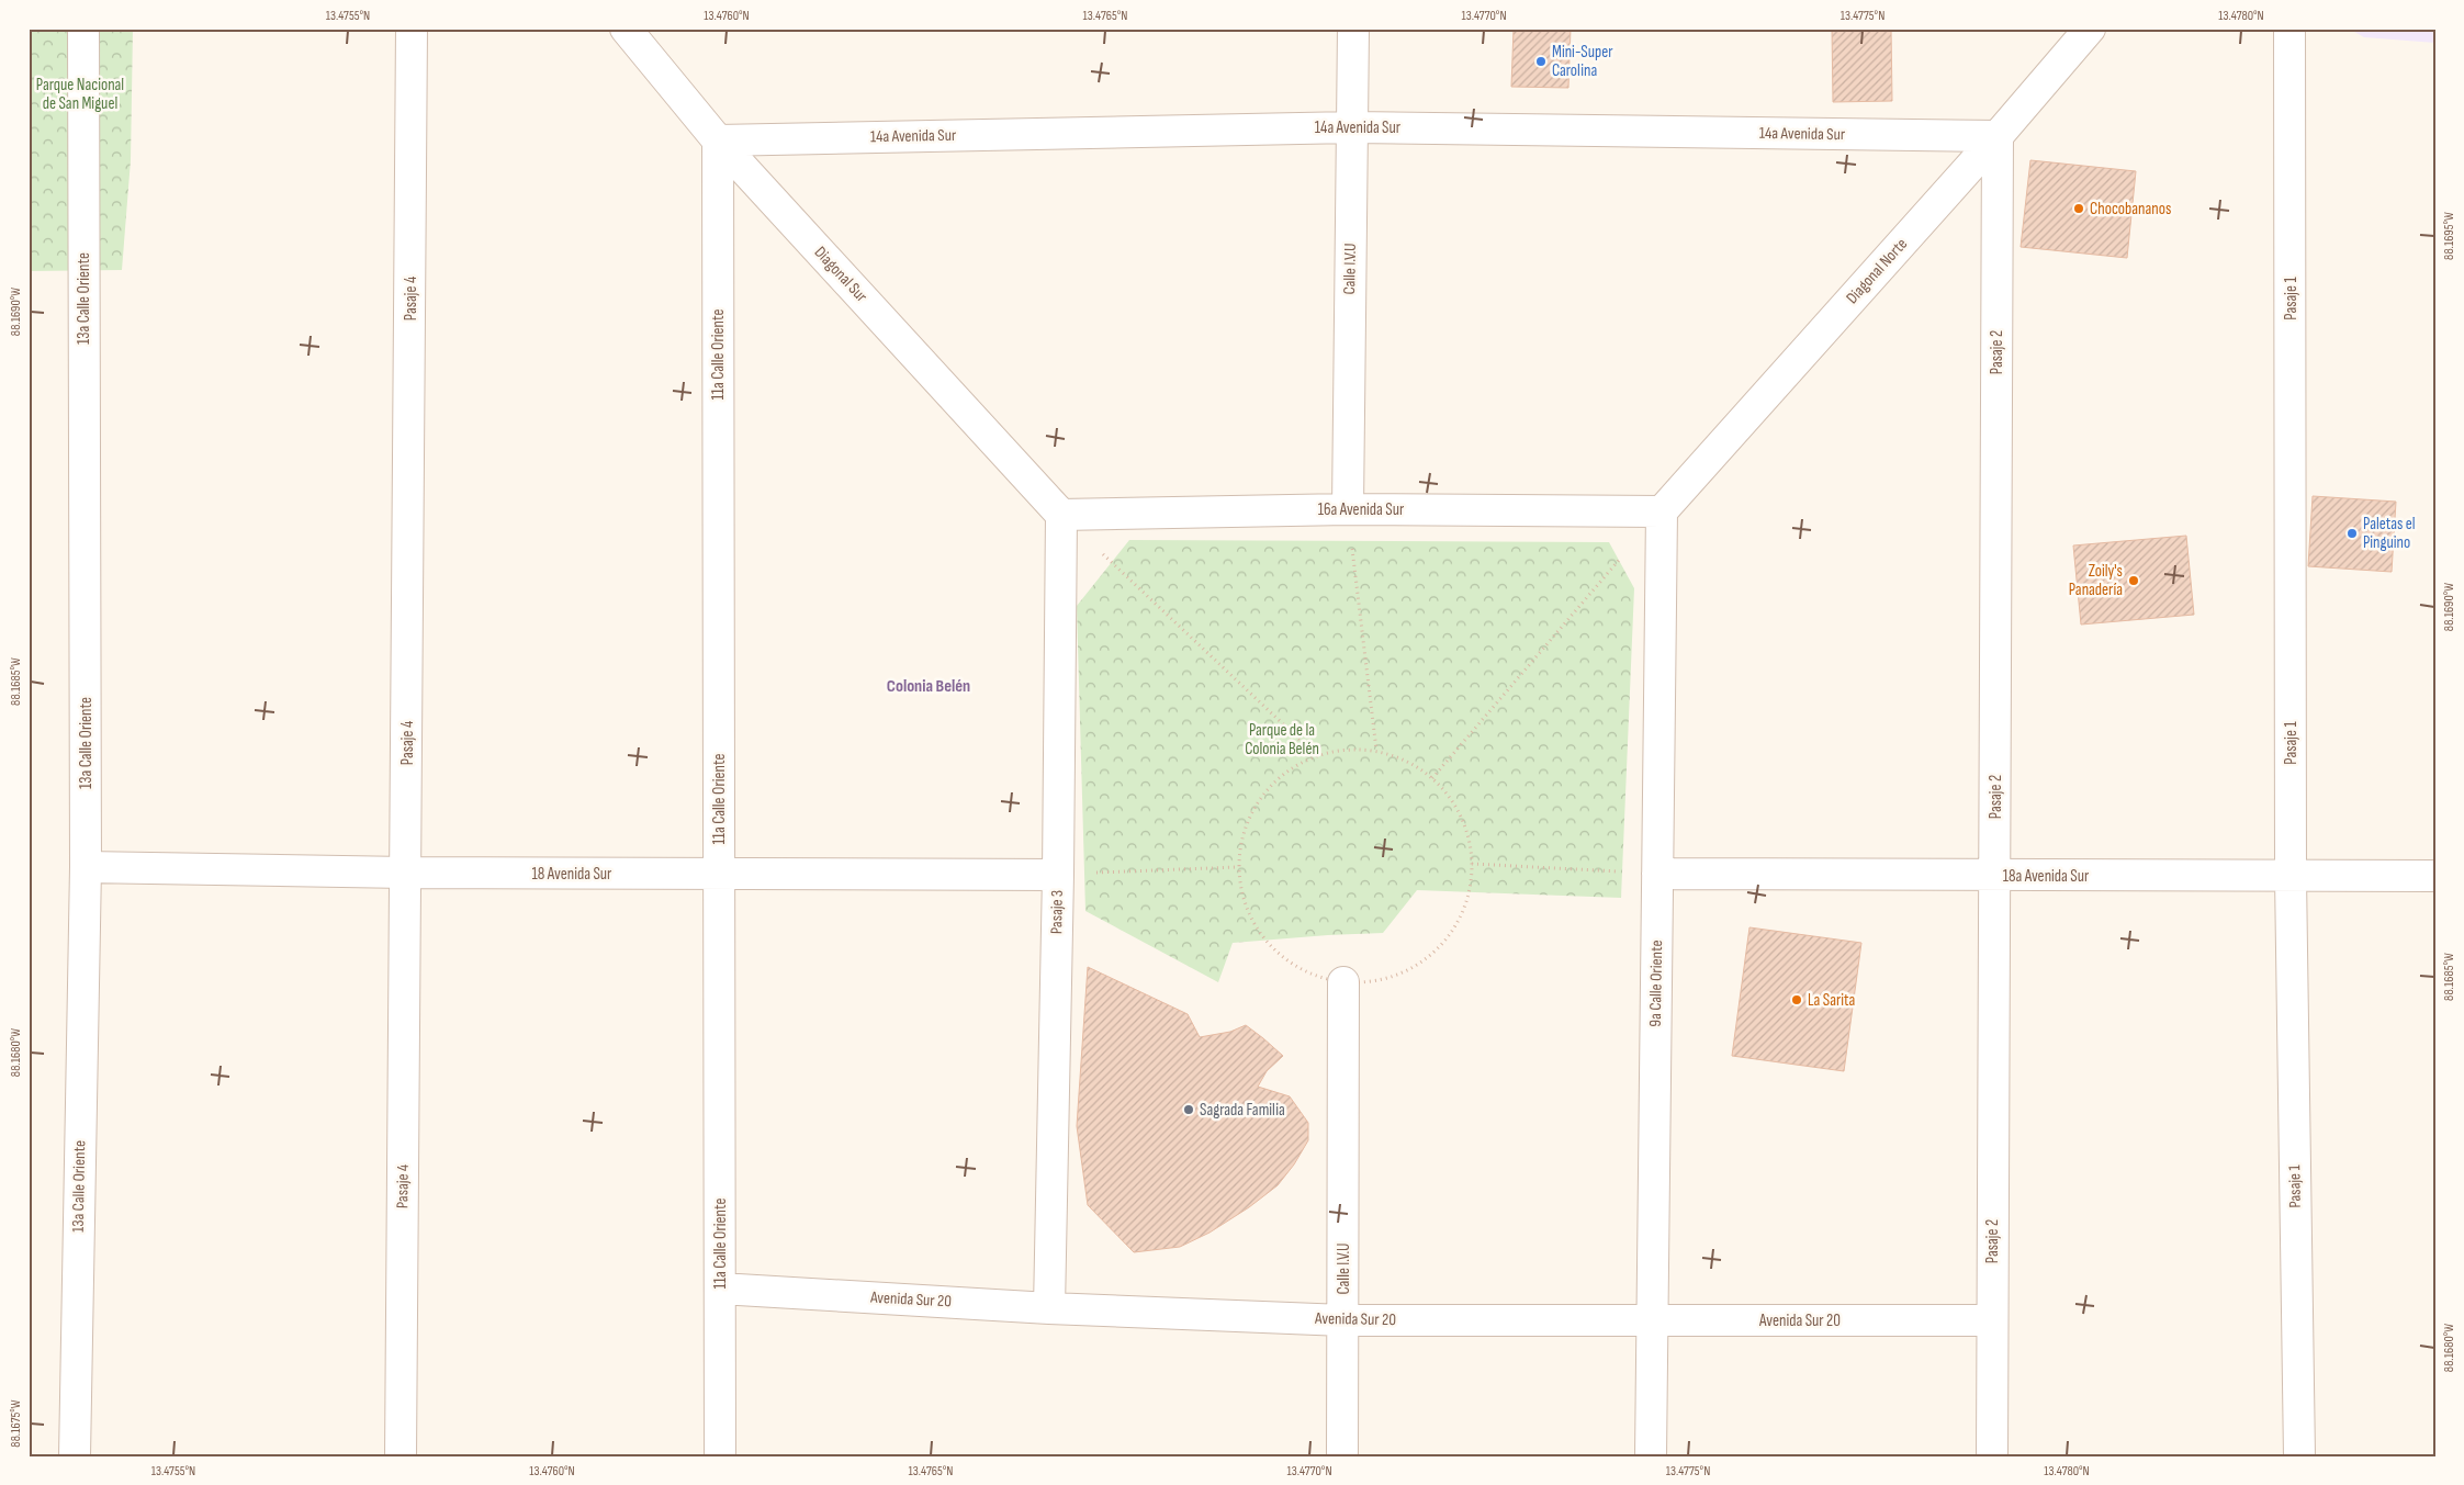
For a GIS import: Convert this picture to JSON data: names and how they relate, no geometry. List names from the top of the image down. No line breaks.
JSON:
{"streets":{"street":["14a Avenida Sur","Calle I.V.U","Diagonal Norte","Diagonal Sur","13a Calle Oriente","Pasaje 4","Pasaje 1","Pasaje 2","11a Calle Oriente","16a Avenida Sur","18 Avenida Sur","18a Avenida Sur","Pasaje 3","9a Calle Oriente","Avenida Sur 20"]},"crossings":[["14a Avenida Sur","Calle I.V.U"],["14a Avenida Sur","Diagonal Norte"],["14a Avenida Sur","Diagonal Sur"],["14a Avenida Sur","Pasaje 2"],["14a Avenida Sur","11a Calle Oriente"],["Calle I.V.U","16a Avenida Sur"],["Calle I.V.U","Avenida Sur 20"],["Diagonal Norte","Pasaje 2"],["Diagonal Norte","16a Avenida Sur"],["Diagonal Norte","9a Calle Oriente"],["Diagonal Sur","11a Calle Oriente"],["Diagonal Sur","16a Avenida Sur"],["Diagonal Sur","Pasaje 3"],["13a Calle Oriente","18 Avenida Sur"],["Pasaje 4","18 Avenida Sur"],["Pasaje 1","18a Avenida Sur"],["Pasaje 2","18a Avenida Sur"],["Pasaje 2","Avenida Sur 20"],["11a Calle Oriente","18 Avenida Sur"],["11a Calle Oriente","Avenida Sur 20"],["16a Avenida Sur","Pasaje 3"],["16a Avenida Sur","9a Calle Oriente"],["18 Avenida Sur","Pasaje 3"],["18a Avenida Sur","9a Calle Oriente"],["Pasaje 3","Avenida Sur 20"],["9a Calle Oriente","Avenida Sur 20"]],"districts":["Colonia Belén"],"parks":["Parque Nacional de San Miguel","Parque de la Colonia Belén"],"places":["Mini-Super Carolina","Chocobananos","Paletas el Pinguino","Zoily's Panadería","La Sarita","Sagrada Familia"],"coordinates":["13.4755°N","13.4760°N","13.4765°N","13.4770°N","13.4775°N","13.4780°N","88.1695°W","88.1690°W","88.1685°W","88.1680°W","88.1675°W"]}
